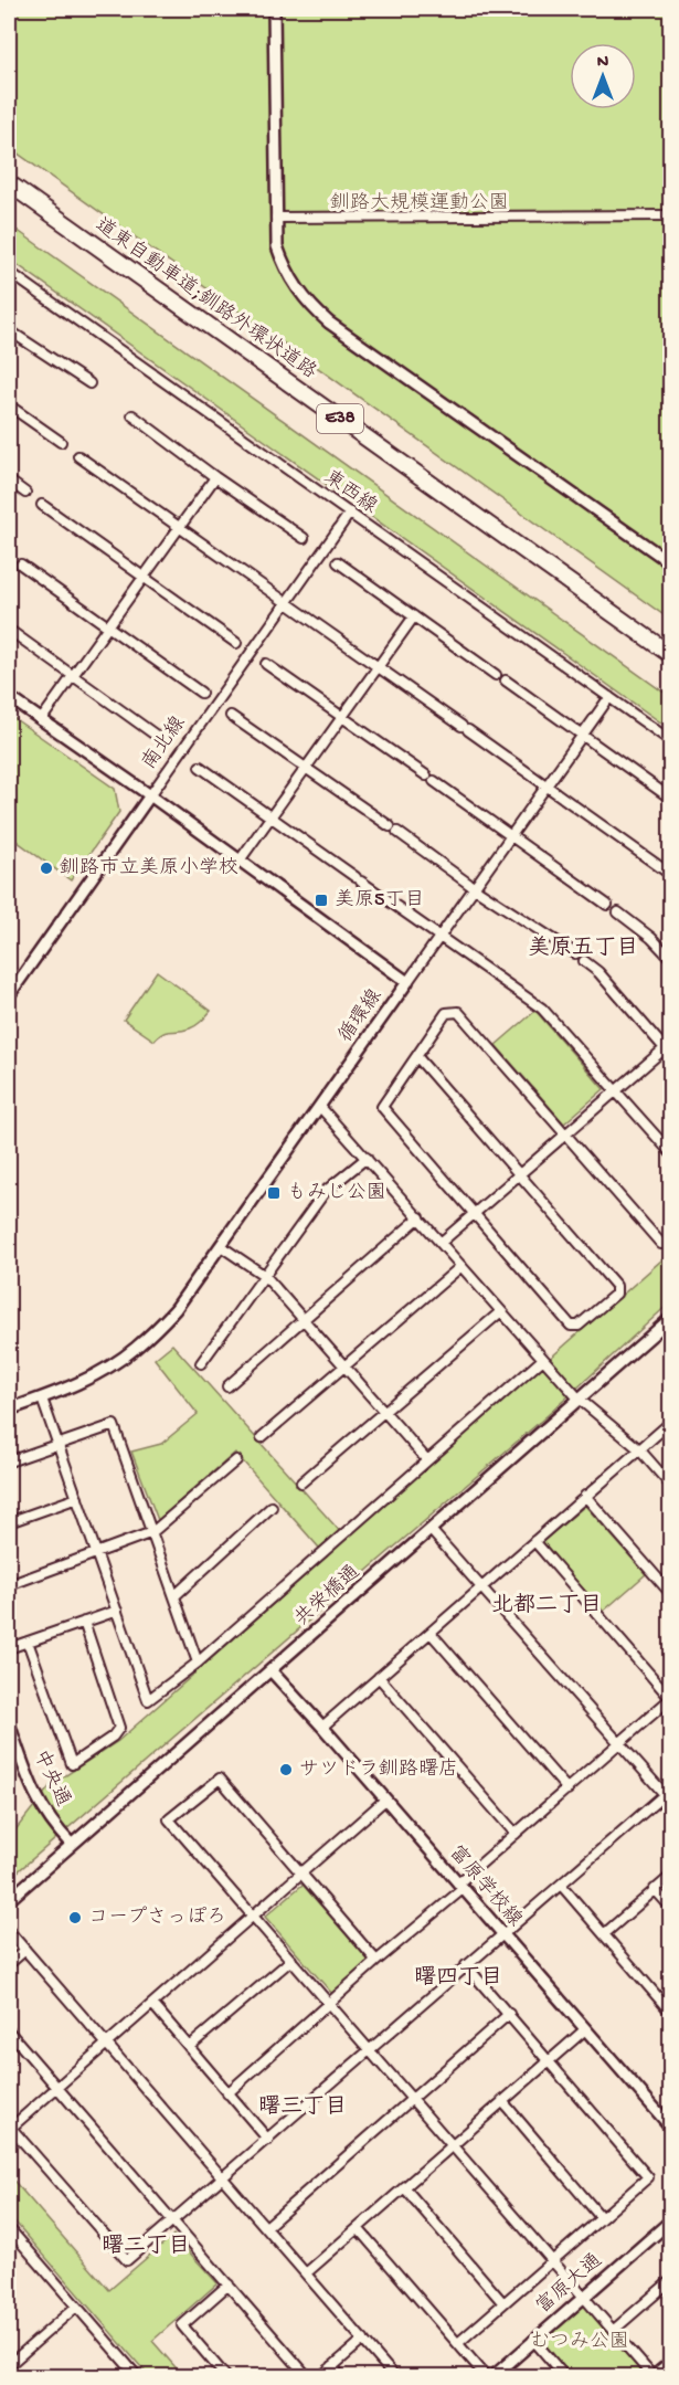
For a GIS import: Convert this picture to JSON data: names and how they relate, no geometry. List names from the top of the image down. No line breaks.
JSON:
{"streets":{"highway":["道東自動車道;釧路外環状道路","E38"],"street":["東西線","南北線","循環線","共栄橋通","中央通","富原学校線","富原大通"]},"crossings":[["東西線","南北線"],["南北線","循環線"],["共栄橋通","中央通"],["共栄橋通","富原学校線"]],"districts":["美原五丁目","北都二丁目","曙四丁目","曙三丁目","曙二丁目"],"parks":["釧路大規模運動公園","むつみ公園"],"places":{"other":["釧路市立美原小学校","サツドラ釧路曙店","コープさっぽろ"],"transit":["美原5丁目","もみじ公園"]},"north":"top"}
